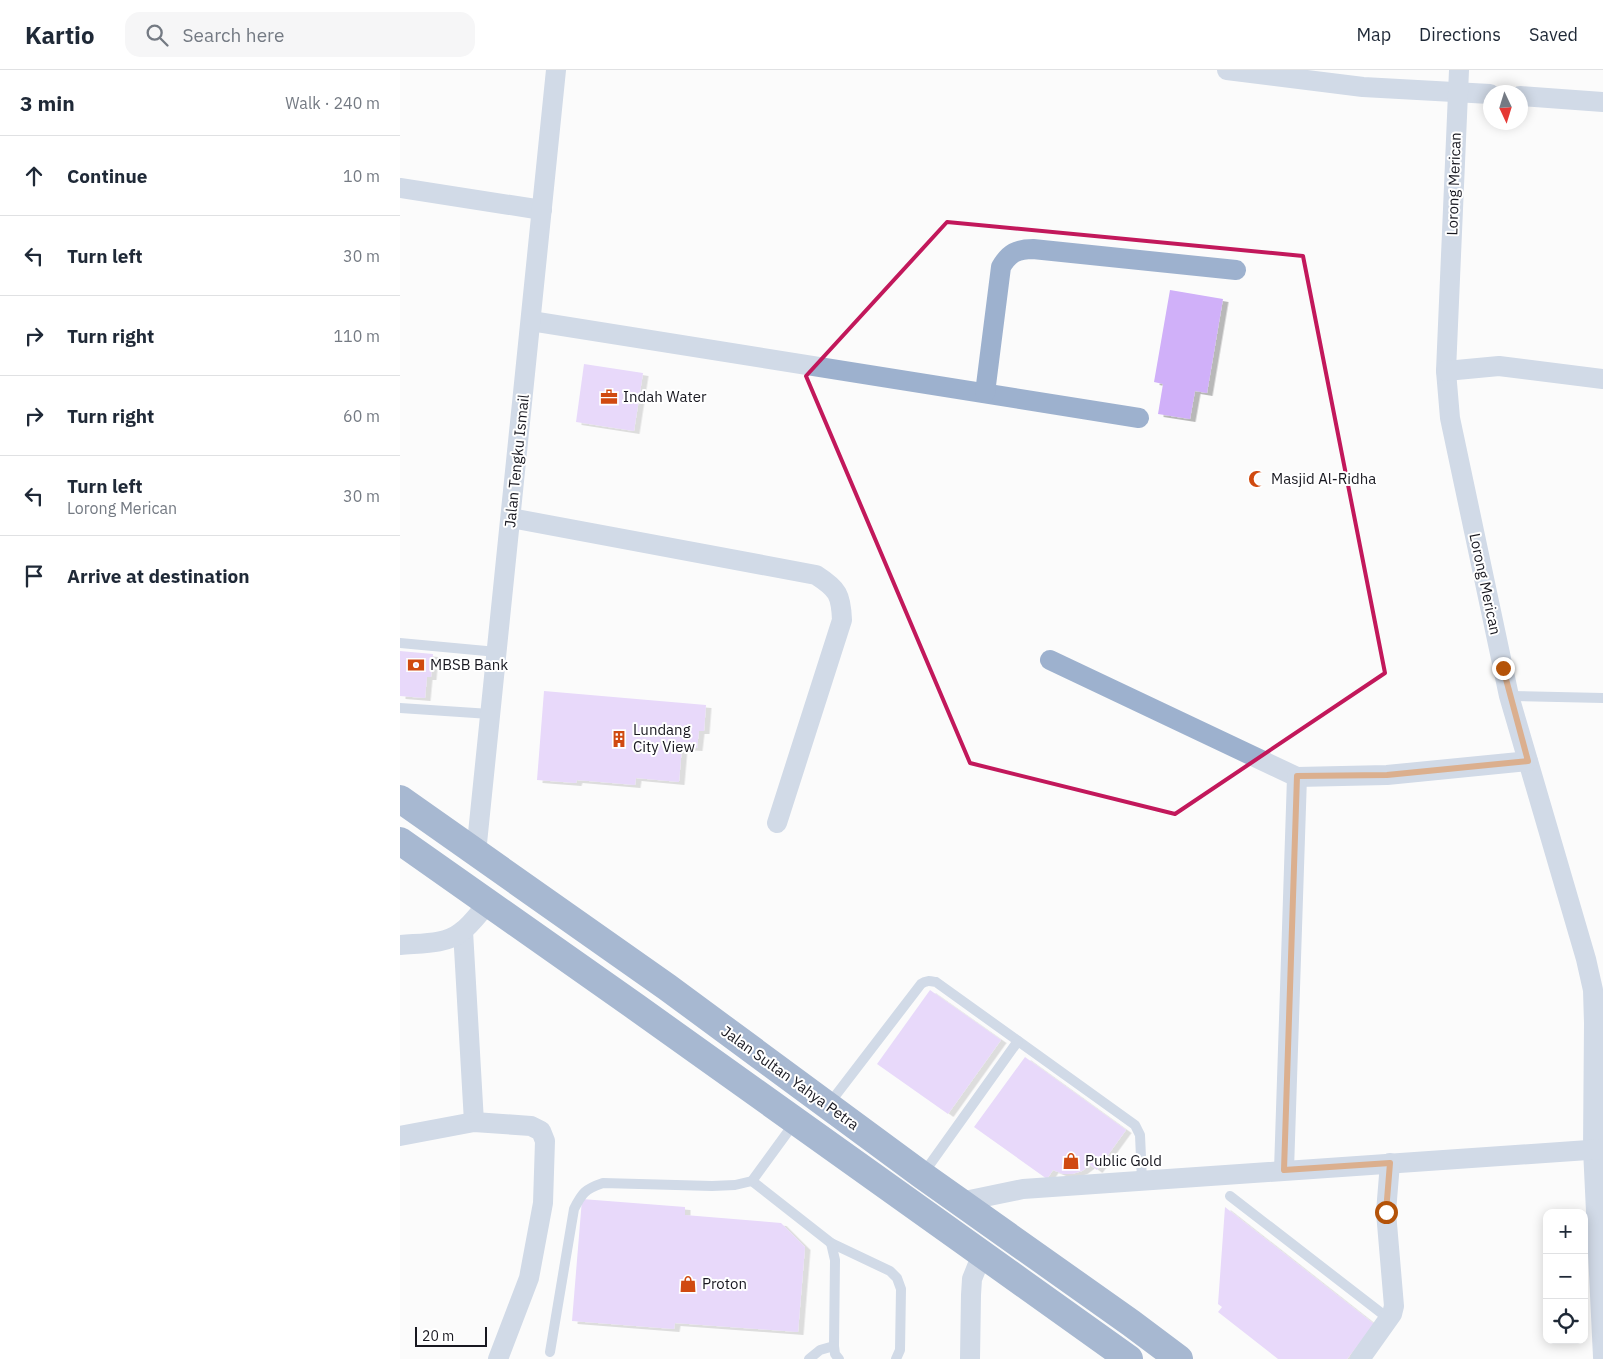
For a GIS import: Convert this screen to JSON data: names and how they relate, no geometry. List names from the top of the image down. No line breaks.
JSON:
{"streets":{"highway":["Jalan Sultan Yahya Petra"],"street":["Lorong Merican","Jalan Tengku Ismail"]},"crossings":[["Jalan Tengku Ismail","Jalan Sultan Yahya Petra"]],"places":{"office":["Indah Water"],"mosque":["Masjid Al-Ridha"],"bank":["MBSB Bank"],"building":["Lundang City View"],"shop":["Public Gold","Proton"]},"scale_bar":"20 m","north":"bottom","page":{"header":"Kartio","search":"Search here","nav":["Map","Directions","Saved"],"heading":["3 min","Walk · 240 m"],"list":[["Continue","10 m"],["Turn left","30 m"],["Turn right","110 m"],["Turn right","60 m"],["Turn left","Lorong Merican","30 m"],"Arrive at destination"],"map_buttons":["+","−"],"scale":"20 m"}}
